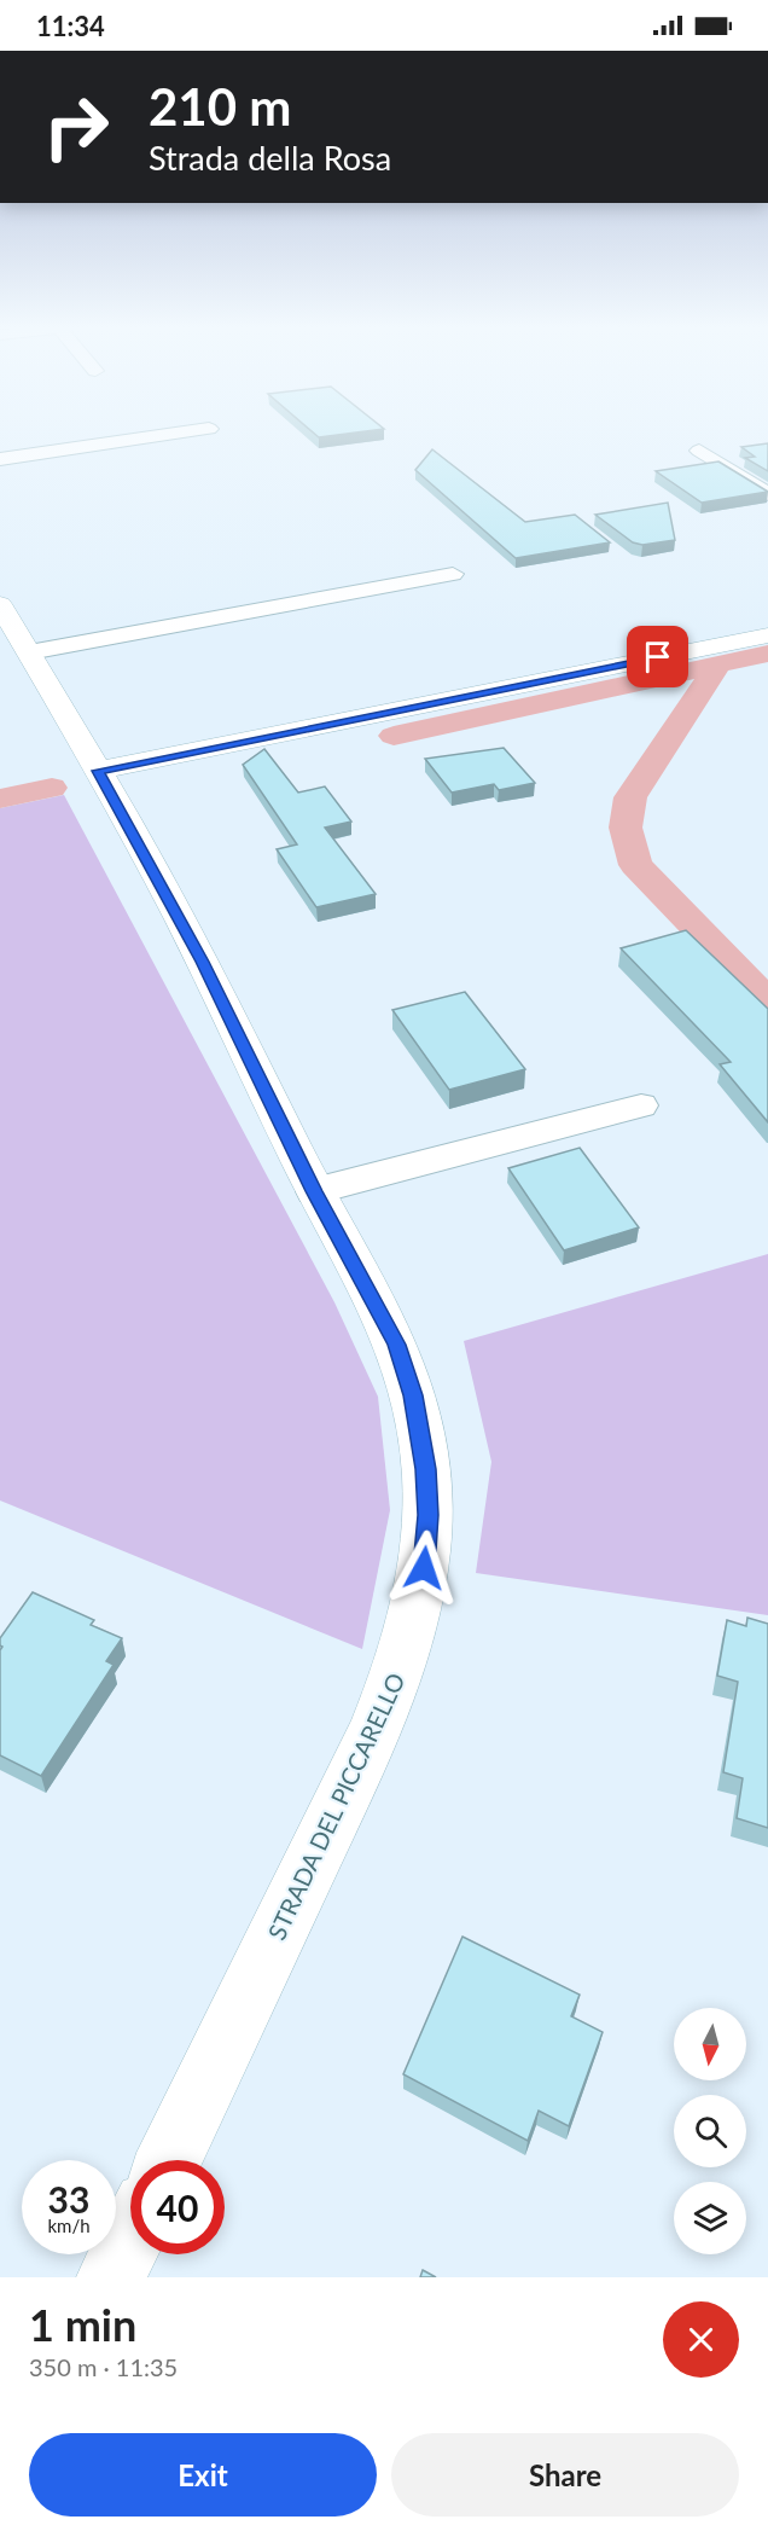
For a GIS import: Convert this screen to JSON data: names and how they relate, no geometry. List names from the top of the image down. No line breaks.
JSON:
{"streets":{"street":["STRADA DEL PICCARELLO"]},"north":"bottom","page":{"status":"11:34","turn":["210 m","Strada della Rosa"],"speed":"33 km/h","limit":"40","heading":["1 min","350 m · 11:35"],"buttons":["Exit","Share"]}}
